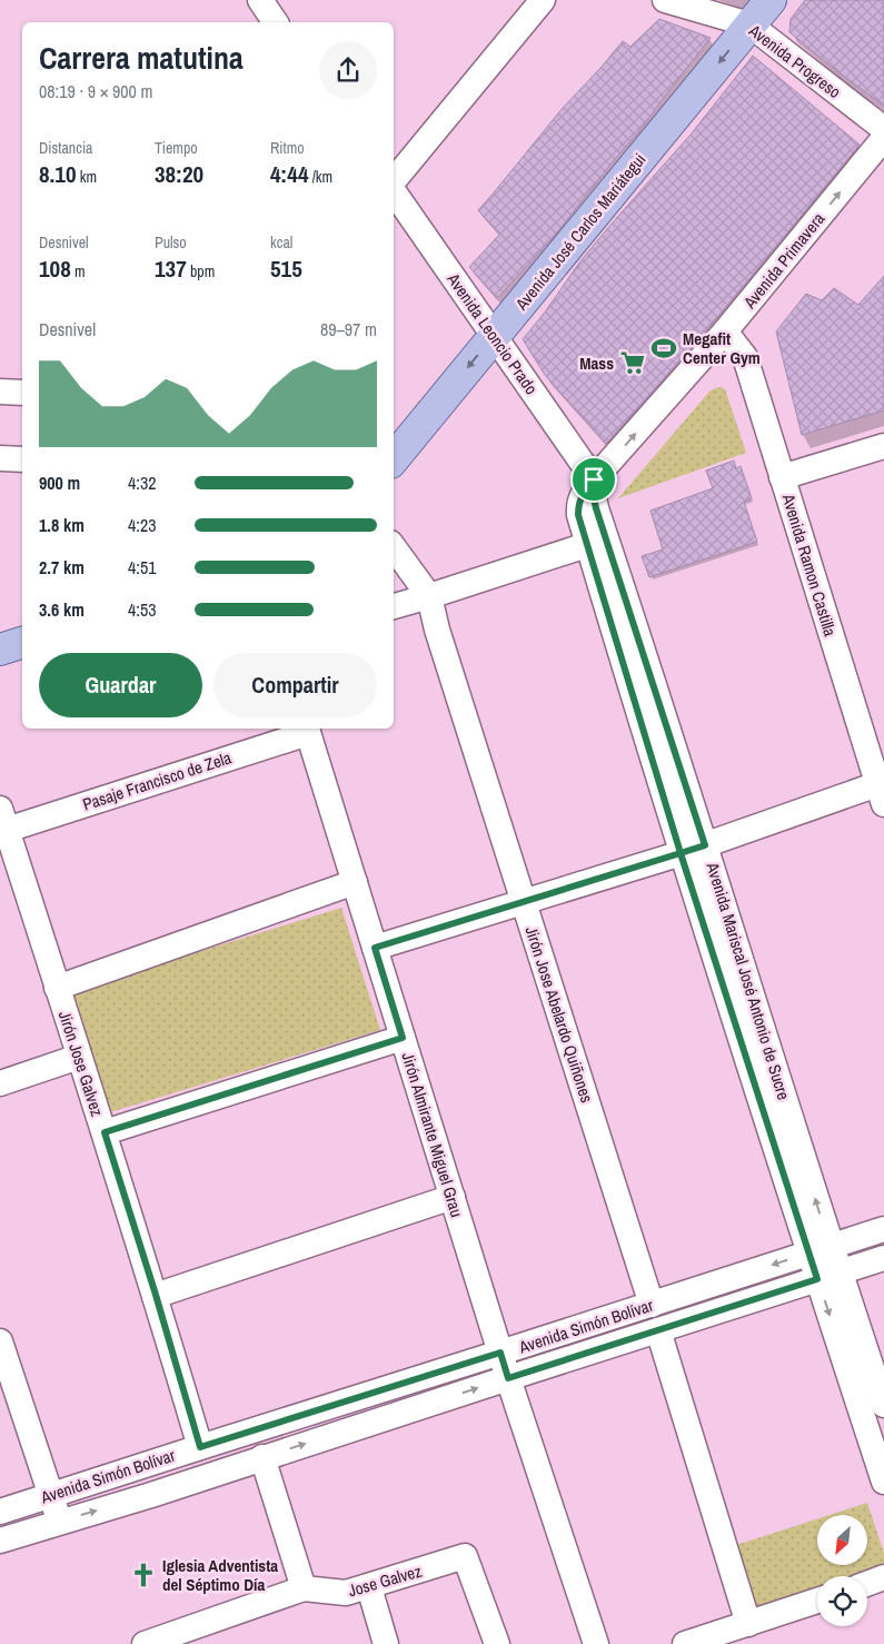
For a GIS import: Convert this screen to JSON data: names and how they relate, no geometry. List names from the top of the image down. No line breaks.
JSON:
{"streets":{"main road":["Avenida José Carlos Mariátegui"],"street":["Avenida Progreso","Avenida Primavera","Avenida Leoncio Prado","Avenida Ramon Castilla","Pasaje Francisco de Zela","Avenida Mariscal José Antonio de Sucre","Jirón Jose Abelardo Quiñones","Jirón Jose Galvez","Jirón Almirante Miguel Grau","Avenida Simón Bolívar","Jose Galvez"]},"crossings":[["Avenida Progreso","Avenida José Carlos Mariátegui"],["Avenida José Carlos Mariátegui","Avenida Leoncio Prado"],["Avenida Primavera","Avenida Leoncio Prado"],["Avenida Primavera","Avenida Ramon Castilla"],["Avenida Primavera","Avenida Mariscal José Antonio de Sucre"],["Avenida Leoncio Prado","Avenida Mariscal José Antonio de Sucre"],["Pasaje Francisco de Zela","Jirón Jose Galvez"],["Pasaje Francisco de Zela","Jirón Almirante Miguel Grau"],["Avenida Mariscal José Antonio de Sucre","Avenida Simón Bolívar"],["Jirón Jose Abelardo Quiñones","Avenida Simón Bolívar"],["Jirón Jose Galvez","Avenida Simón Bolívar"],["Jirón Almirante Miguel Grau","Avenida Simón Bolívar"]],"one_way":["Avenida José Carlos Mariátegui","Avenida Primavera"],"places":{"sports":["Megafit Center Gym"],"supermarket":["Mass"],"church":["Iglesia Adventista del Séptimo Día"]},"north":"bottom left","page":{"heading":["Carrera matutina","08:19 · 9 × 900 m"],"stats":[["Distancia","8.10 km"],["Tiempo","38:20"],["Ritmo","4:44 /km"],["Desnivel","108 m"],["Pulso","137 bpm"],["kcal","515"]],"chart":["Desnivel","89–97 m"],"list":[{"name":"900 m","note":"4:32"},{"name":"1.8 km","note":"4:23"},{"name":"2.7 km","note":"4:51"},{"name":"3.6 km","note":"4:53"}],"buttons":["Guardar","Compartir"]}}
